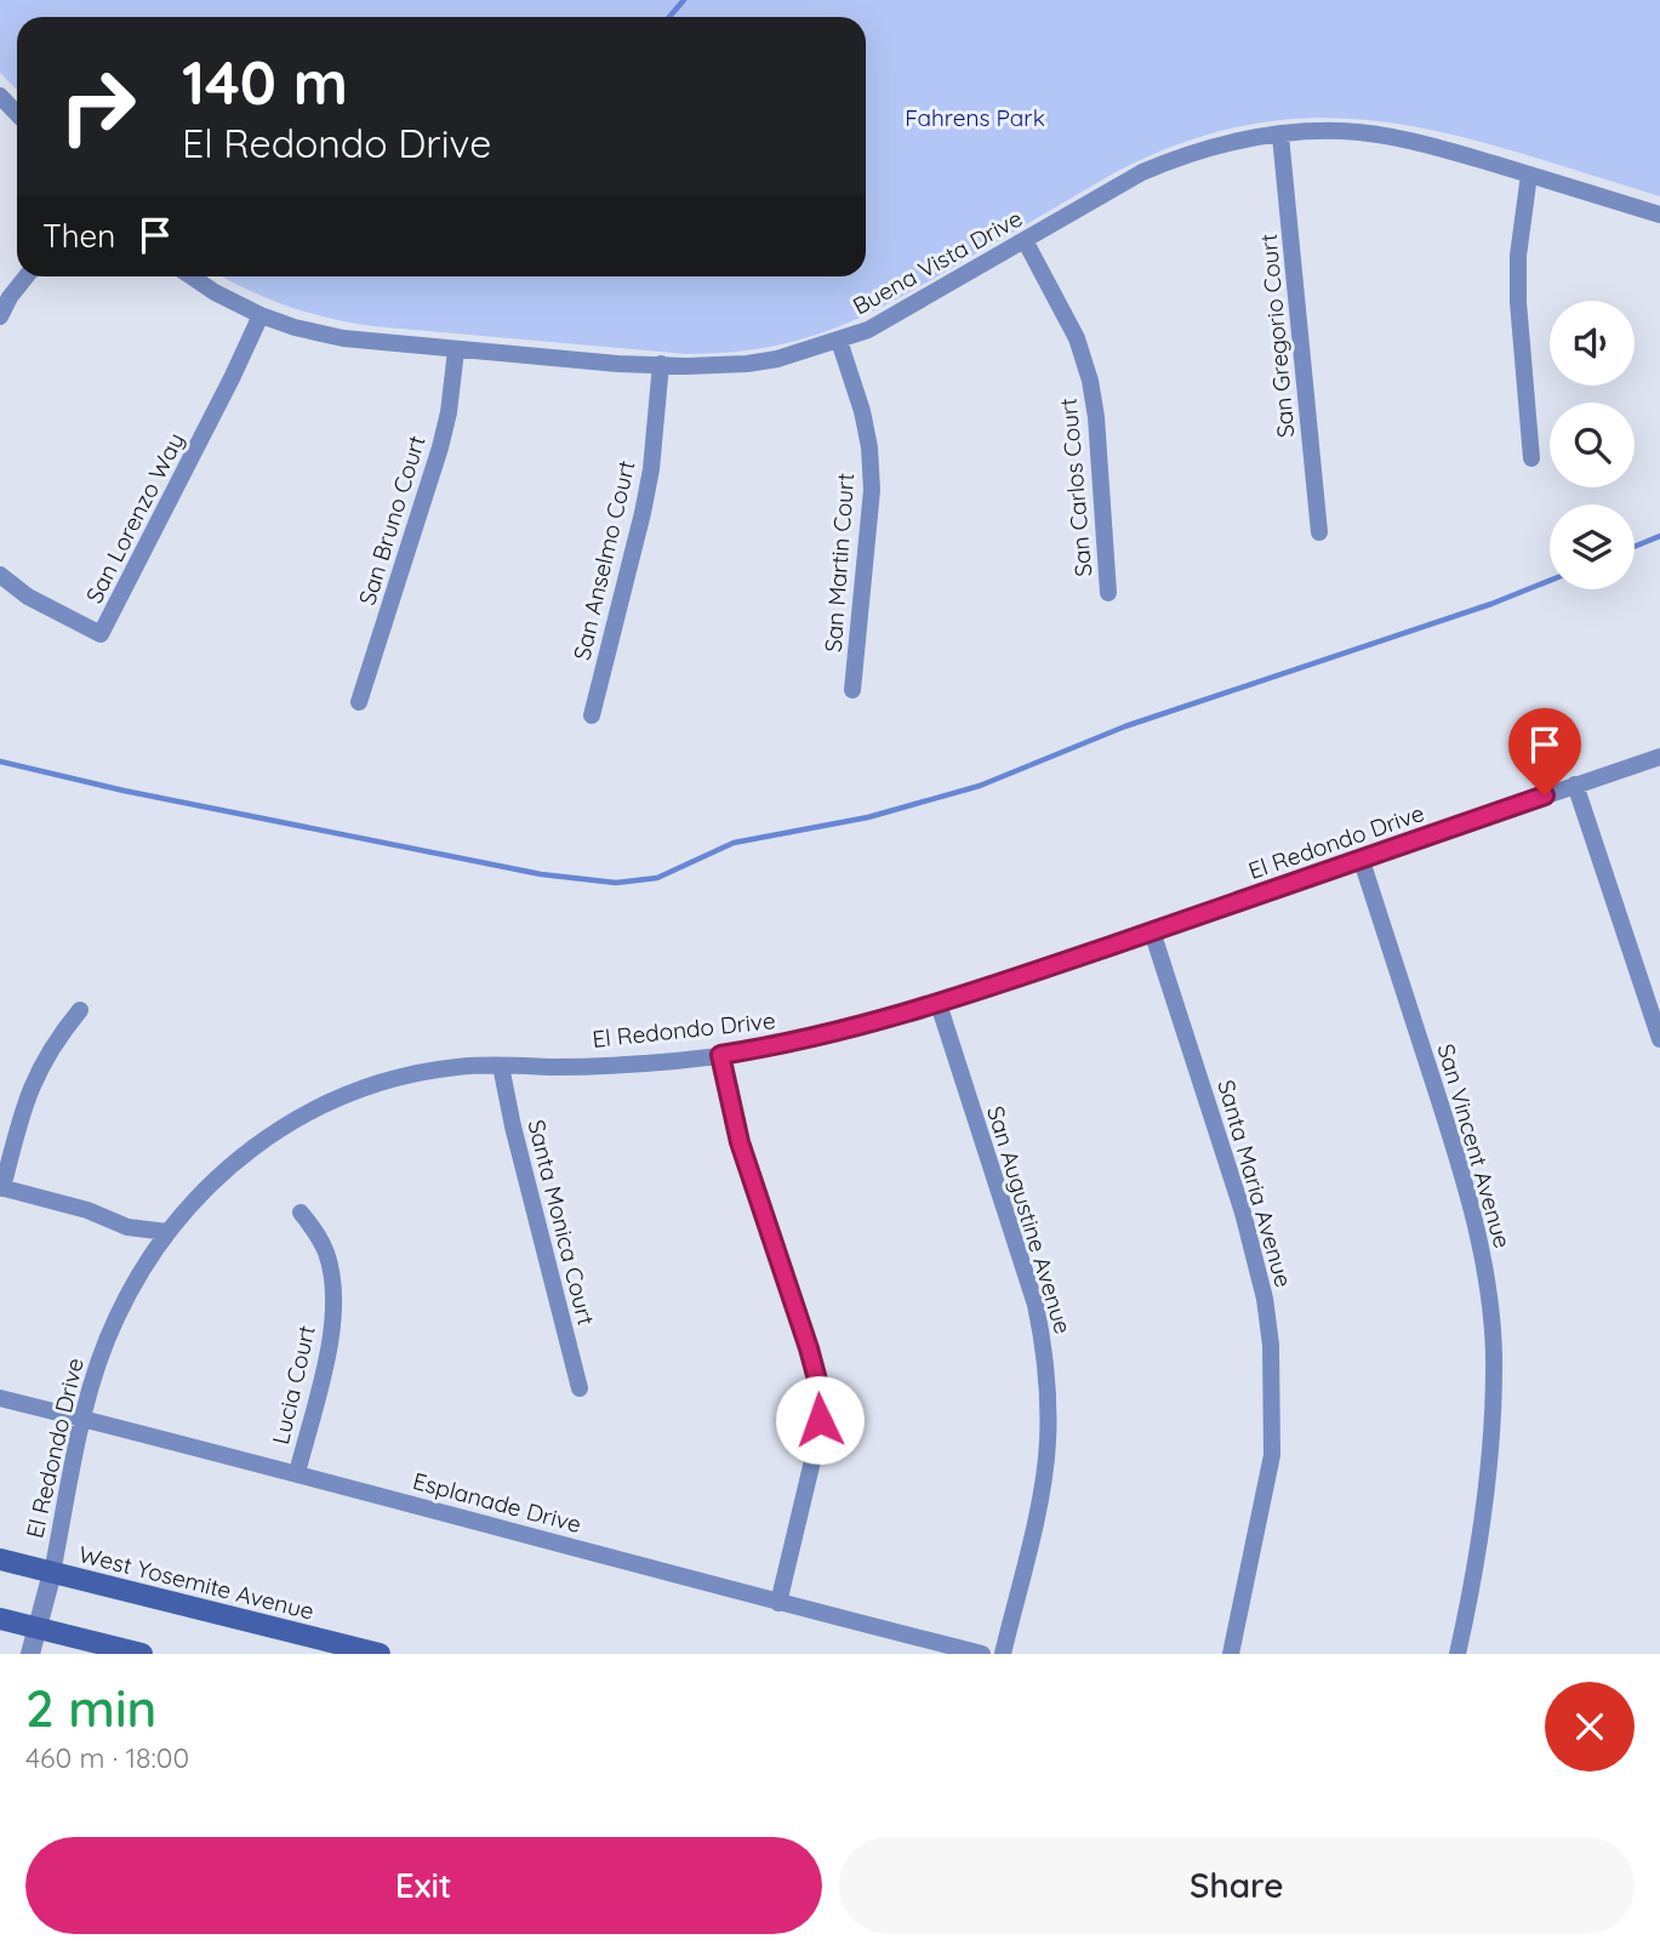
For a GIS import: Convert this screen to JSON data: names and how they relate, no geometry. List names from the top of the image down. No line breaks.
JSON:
{"streets":{"main road":["West Yosemite Avenue"],"street":["Buena Vista Drive","San Gregorio Court","San Carlos Court","San Lorenzo Way","San Bruno Court","San Anselmo Court","San Martin Court","El Redondo Drive","San Vincent Avenue","Santa Maria Avenue","San Augustine Avenue","Santa Monica Court","Lucia Court","Esplanade Drive"]},"crossings":[["Buena Vista Drive","San Gregorio Court"],["Buena Vista Drive","San Carlos Court"],["Buena Vista Drive","San Lorenzo Way"],["Buena Vista Drive","San Bruno Court"],["Buena Vista Drive","San Anselmo Court"],["Buena Vista Drive","San Martin Court"],["El Redondo Drive","San Vincent Avenue"],["El Redondo Drive","Santa Maria Avenue"],["El Redondo Drive","San Augustine Avenue"],["El Redondo Drive","Santa Monica Court"],["El Redondo Drive","Esplanade Drive"],["El Redondo Drive","West Yosemite Avenue"],["Lucia Court","Esplanade Drive"]],"parks":["Fahrens Park"],"page":{"turn":["140 m","El Redondo Drive"],"then":"Then","heading":["2 min","460 m · 18:00"],"buttons":["Exit","Share"]}}
